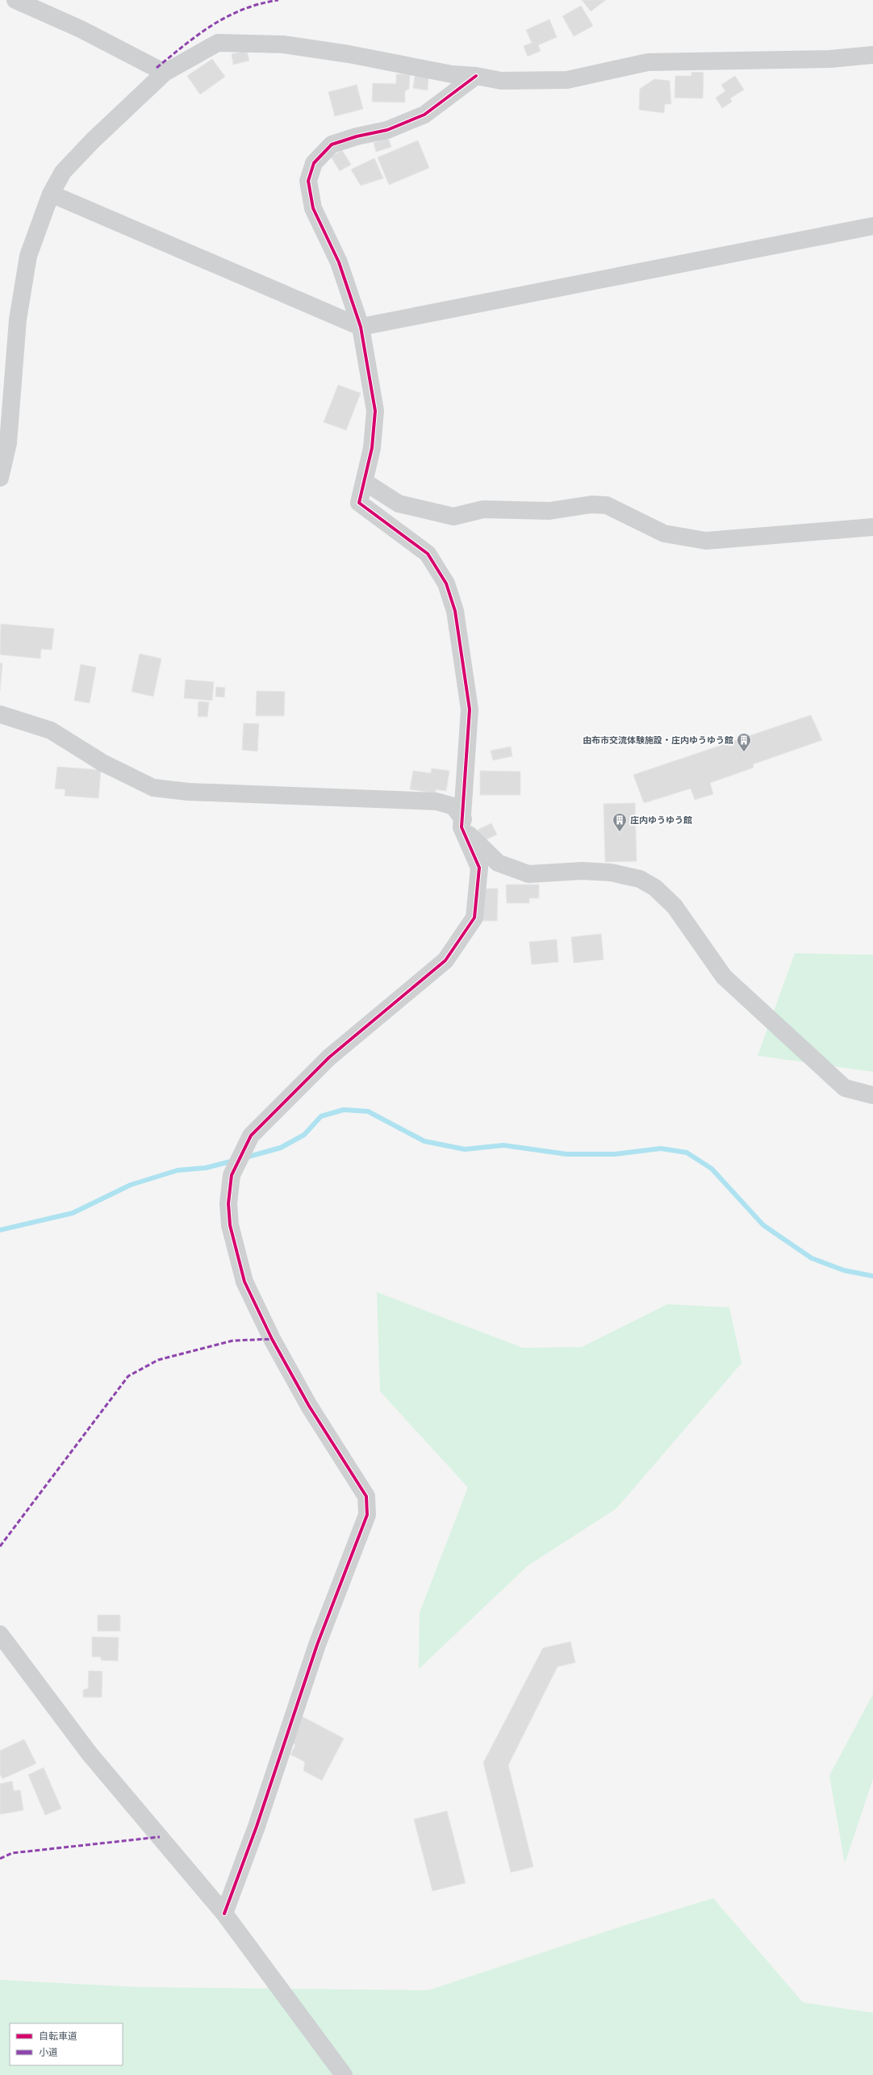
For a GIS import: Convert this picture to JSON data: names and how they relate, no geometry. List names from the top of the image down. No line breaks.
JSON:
{"places":{"building":["由布市交流体験施設・庄内ゆうゆう館","庄内ゆうゆう館"]},"legend":["自転車道","小道"]}
